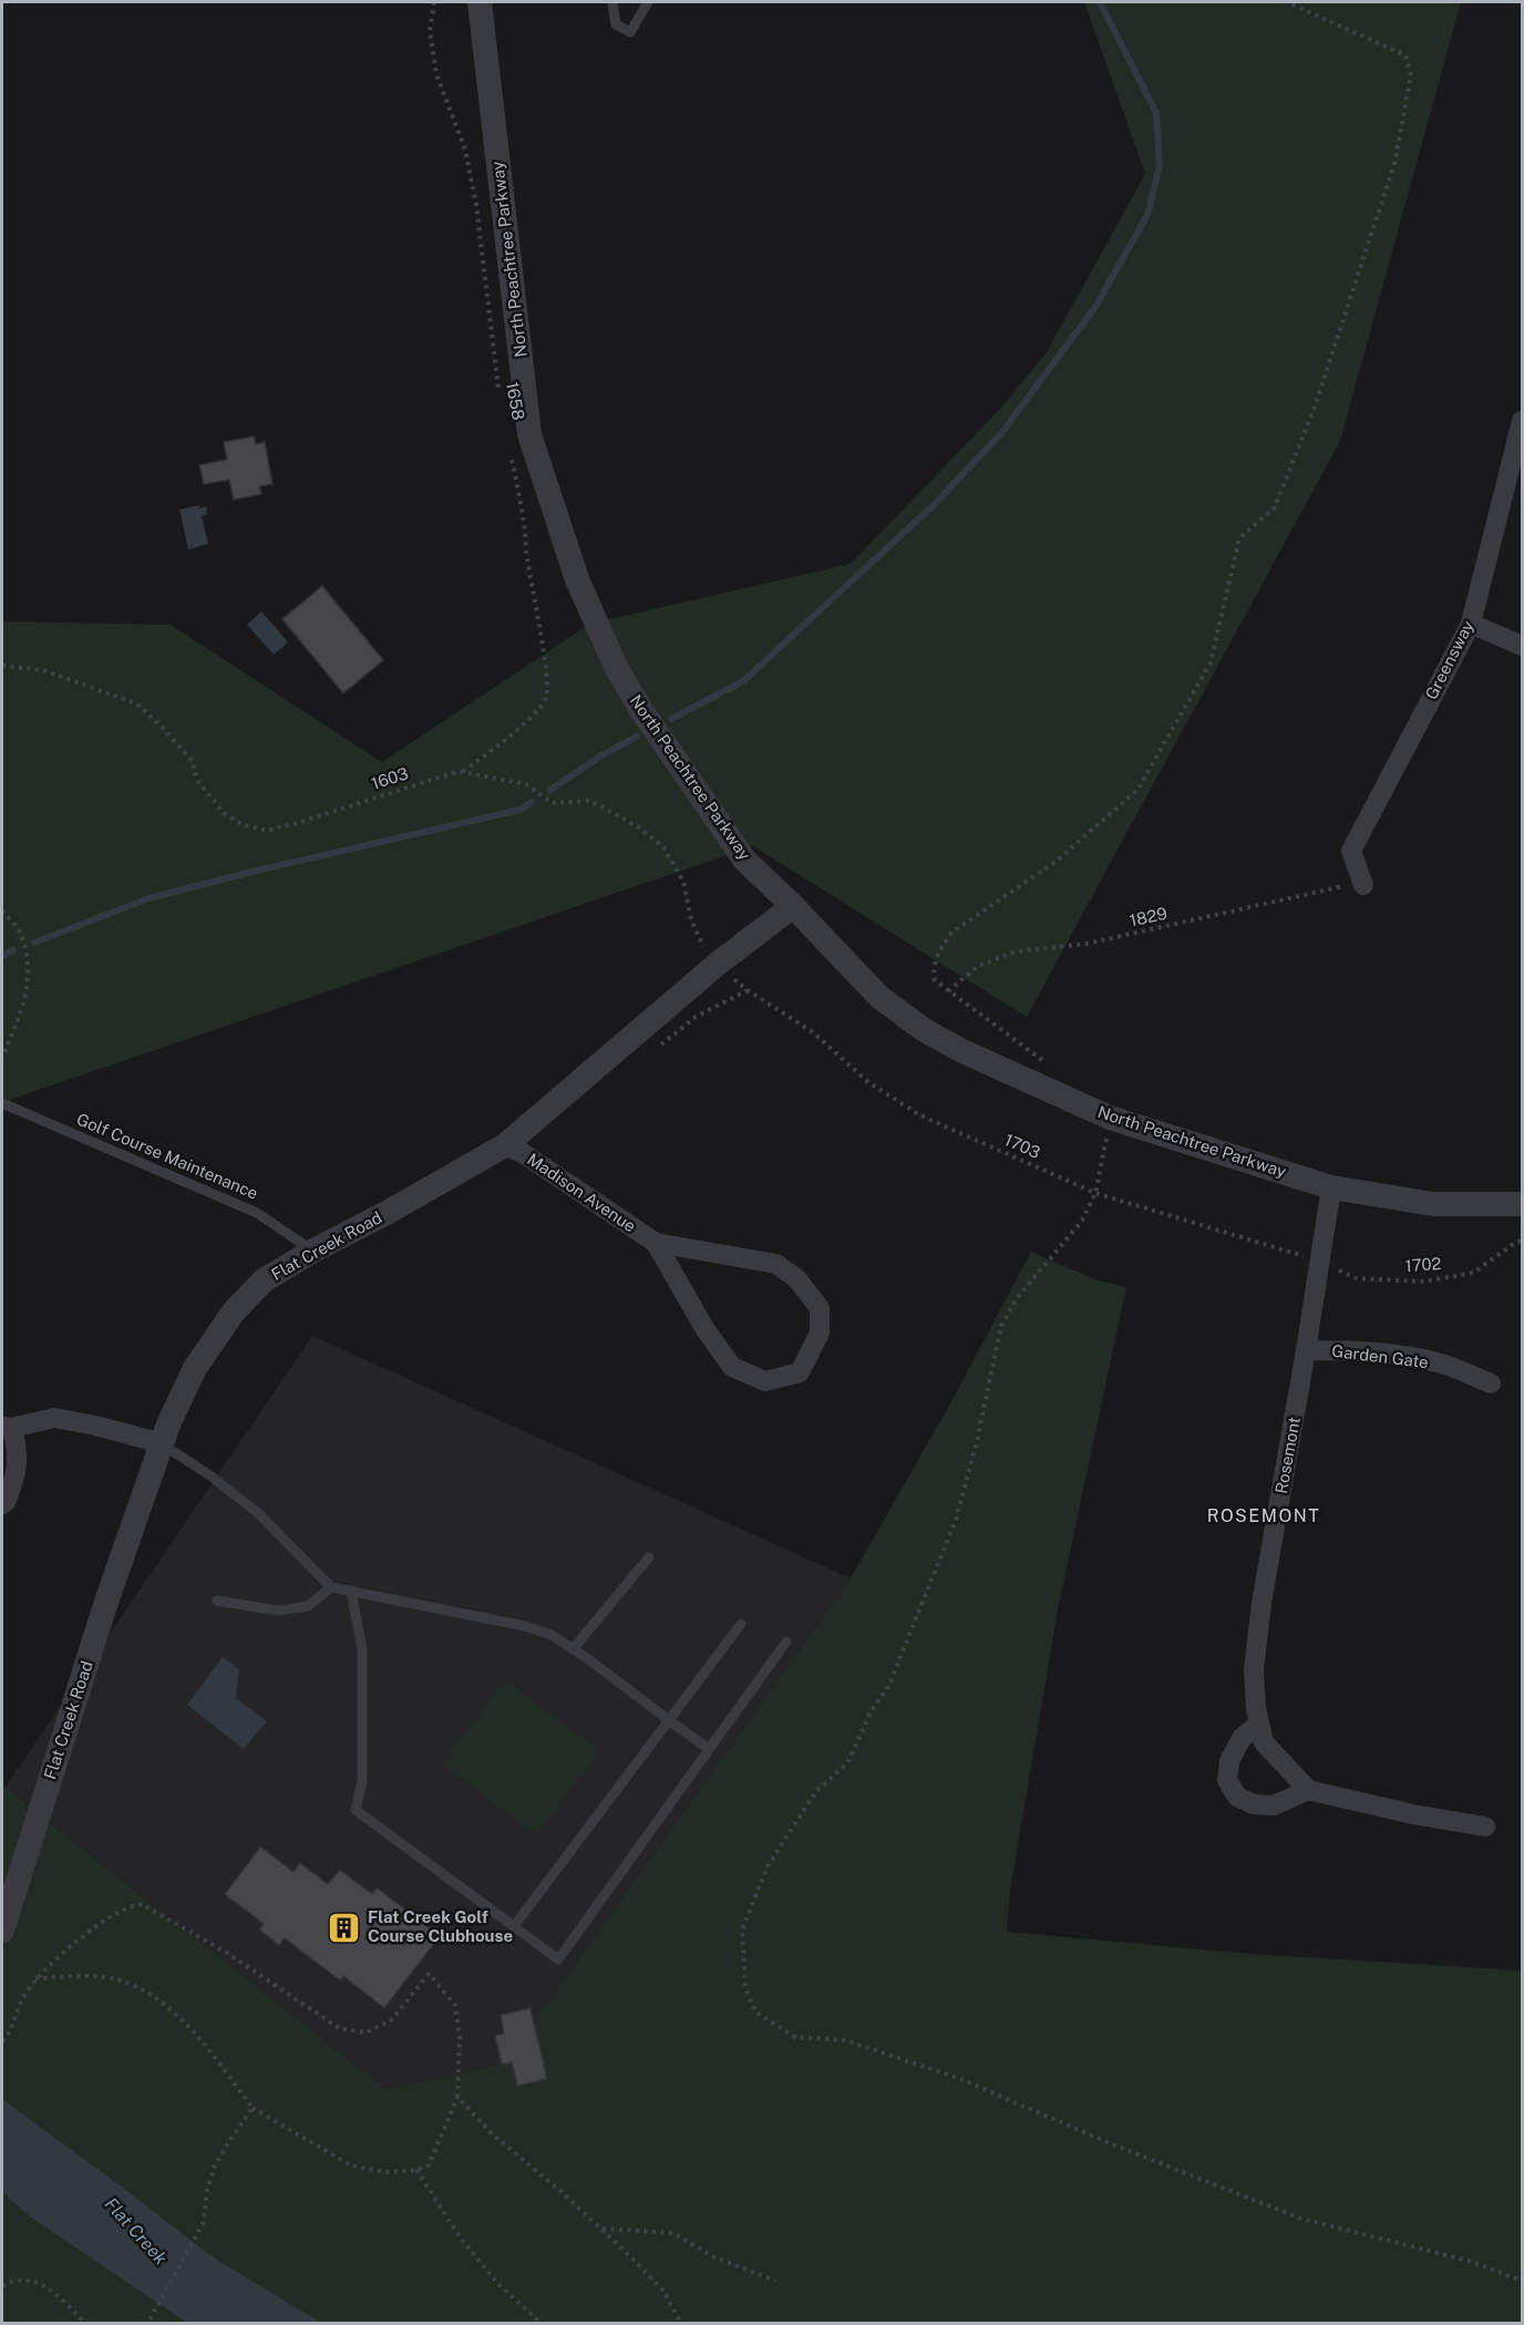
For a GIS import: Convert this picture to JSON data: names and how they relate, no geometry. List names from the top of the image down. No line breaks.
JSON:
{"streets":{"street":["North Peachtree Parkway","Greensway","Madison Avenue","Flat Creek Road","Garden Gate","Rosemont"],"lane":["Golf Course Maintenance"],"path":["1658","1603","1829","1703","1702"]},"crossings":[["North Peachtree Parkway","Flat Creek Road"],["North Peachtree Parkway","Rosemont"],["Greensway","1829"],["1603","1703"],["1603","Flat Creek Road"],["1703","1702"],["1703","Rosemont"],["Golf Course Maintenance","Flat Creek Road"],["Madison Avenue","Flat Creek Road"],["1702","Rosemont"],["Garden Gate","Rosemont"]],"districts":["ROSEMONT"],"water":["Flat Creek"],"places":{"building":["Flat Creek Golf Course Clubhouse"]}}
